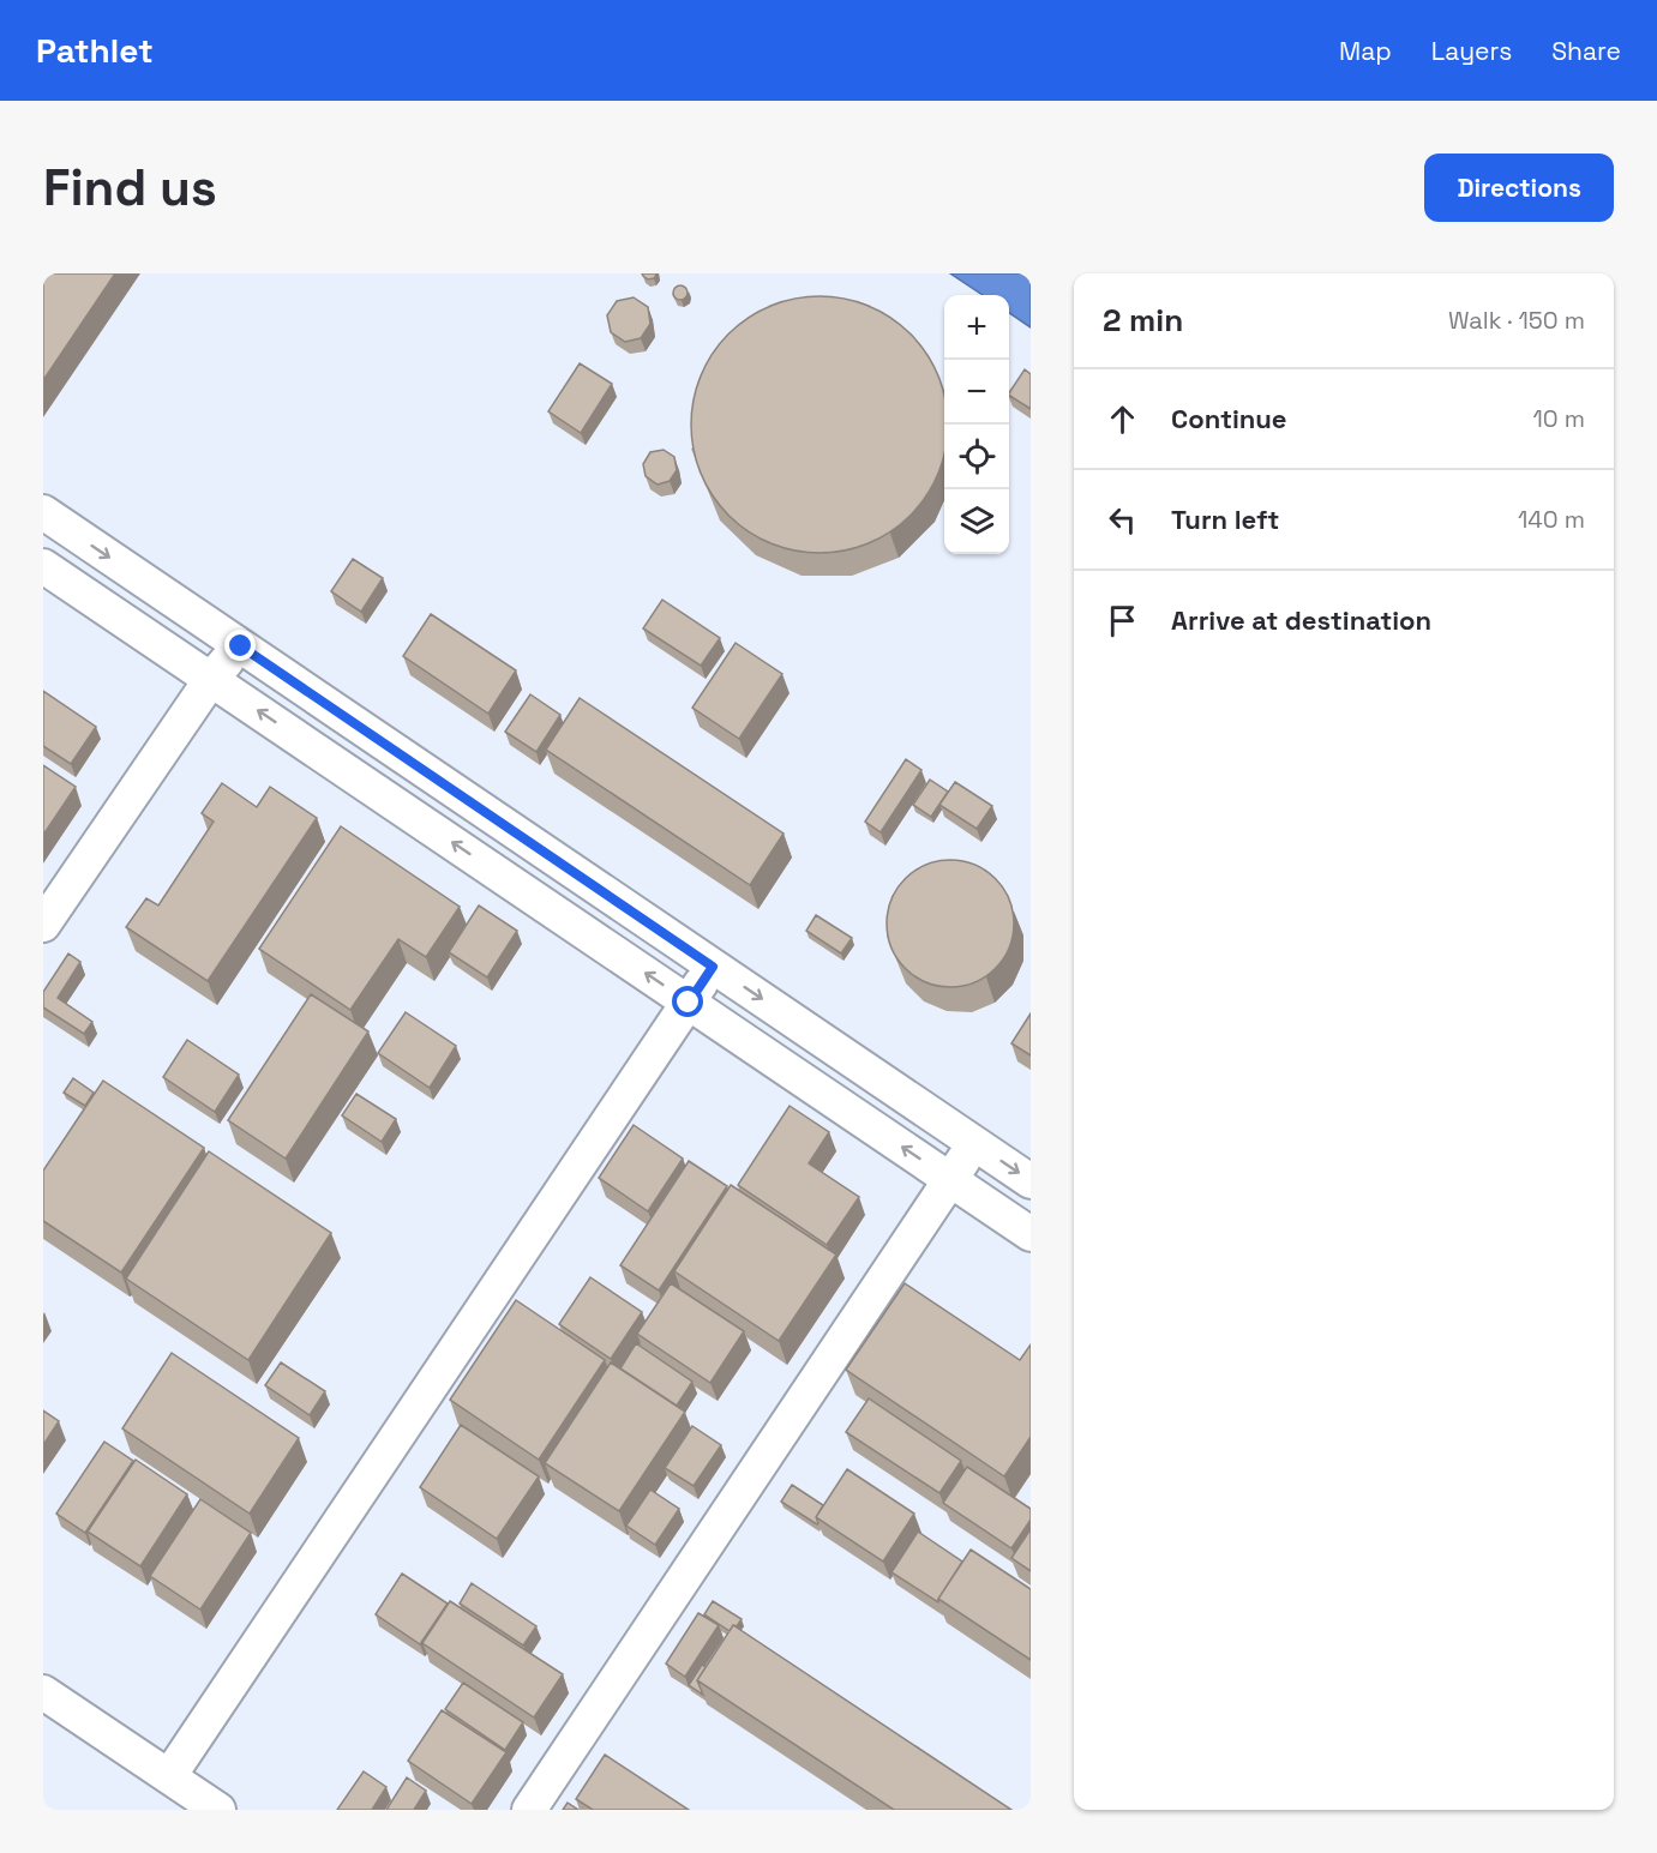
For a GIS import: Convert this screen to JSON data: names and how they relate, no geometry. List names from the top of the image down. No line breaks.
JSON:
{"page":{"header":"Pathlet","nav":["Map","Layers","Share"],"buttons":"Directions","title":"Find us","heading":["2 min","Walk · 150 m"],"map_buttons":["+","−"],"list":[["Continue","10 m"],["Turn left","140 m"],"Arrive at destination"]}}
